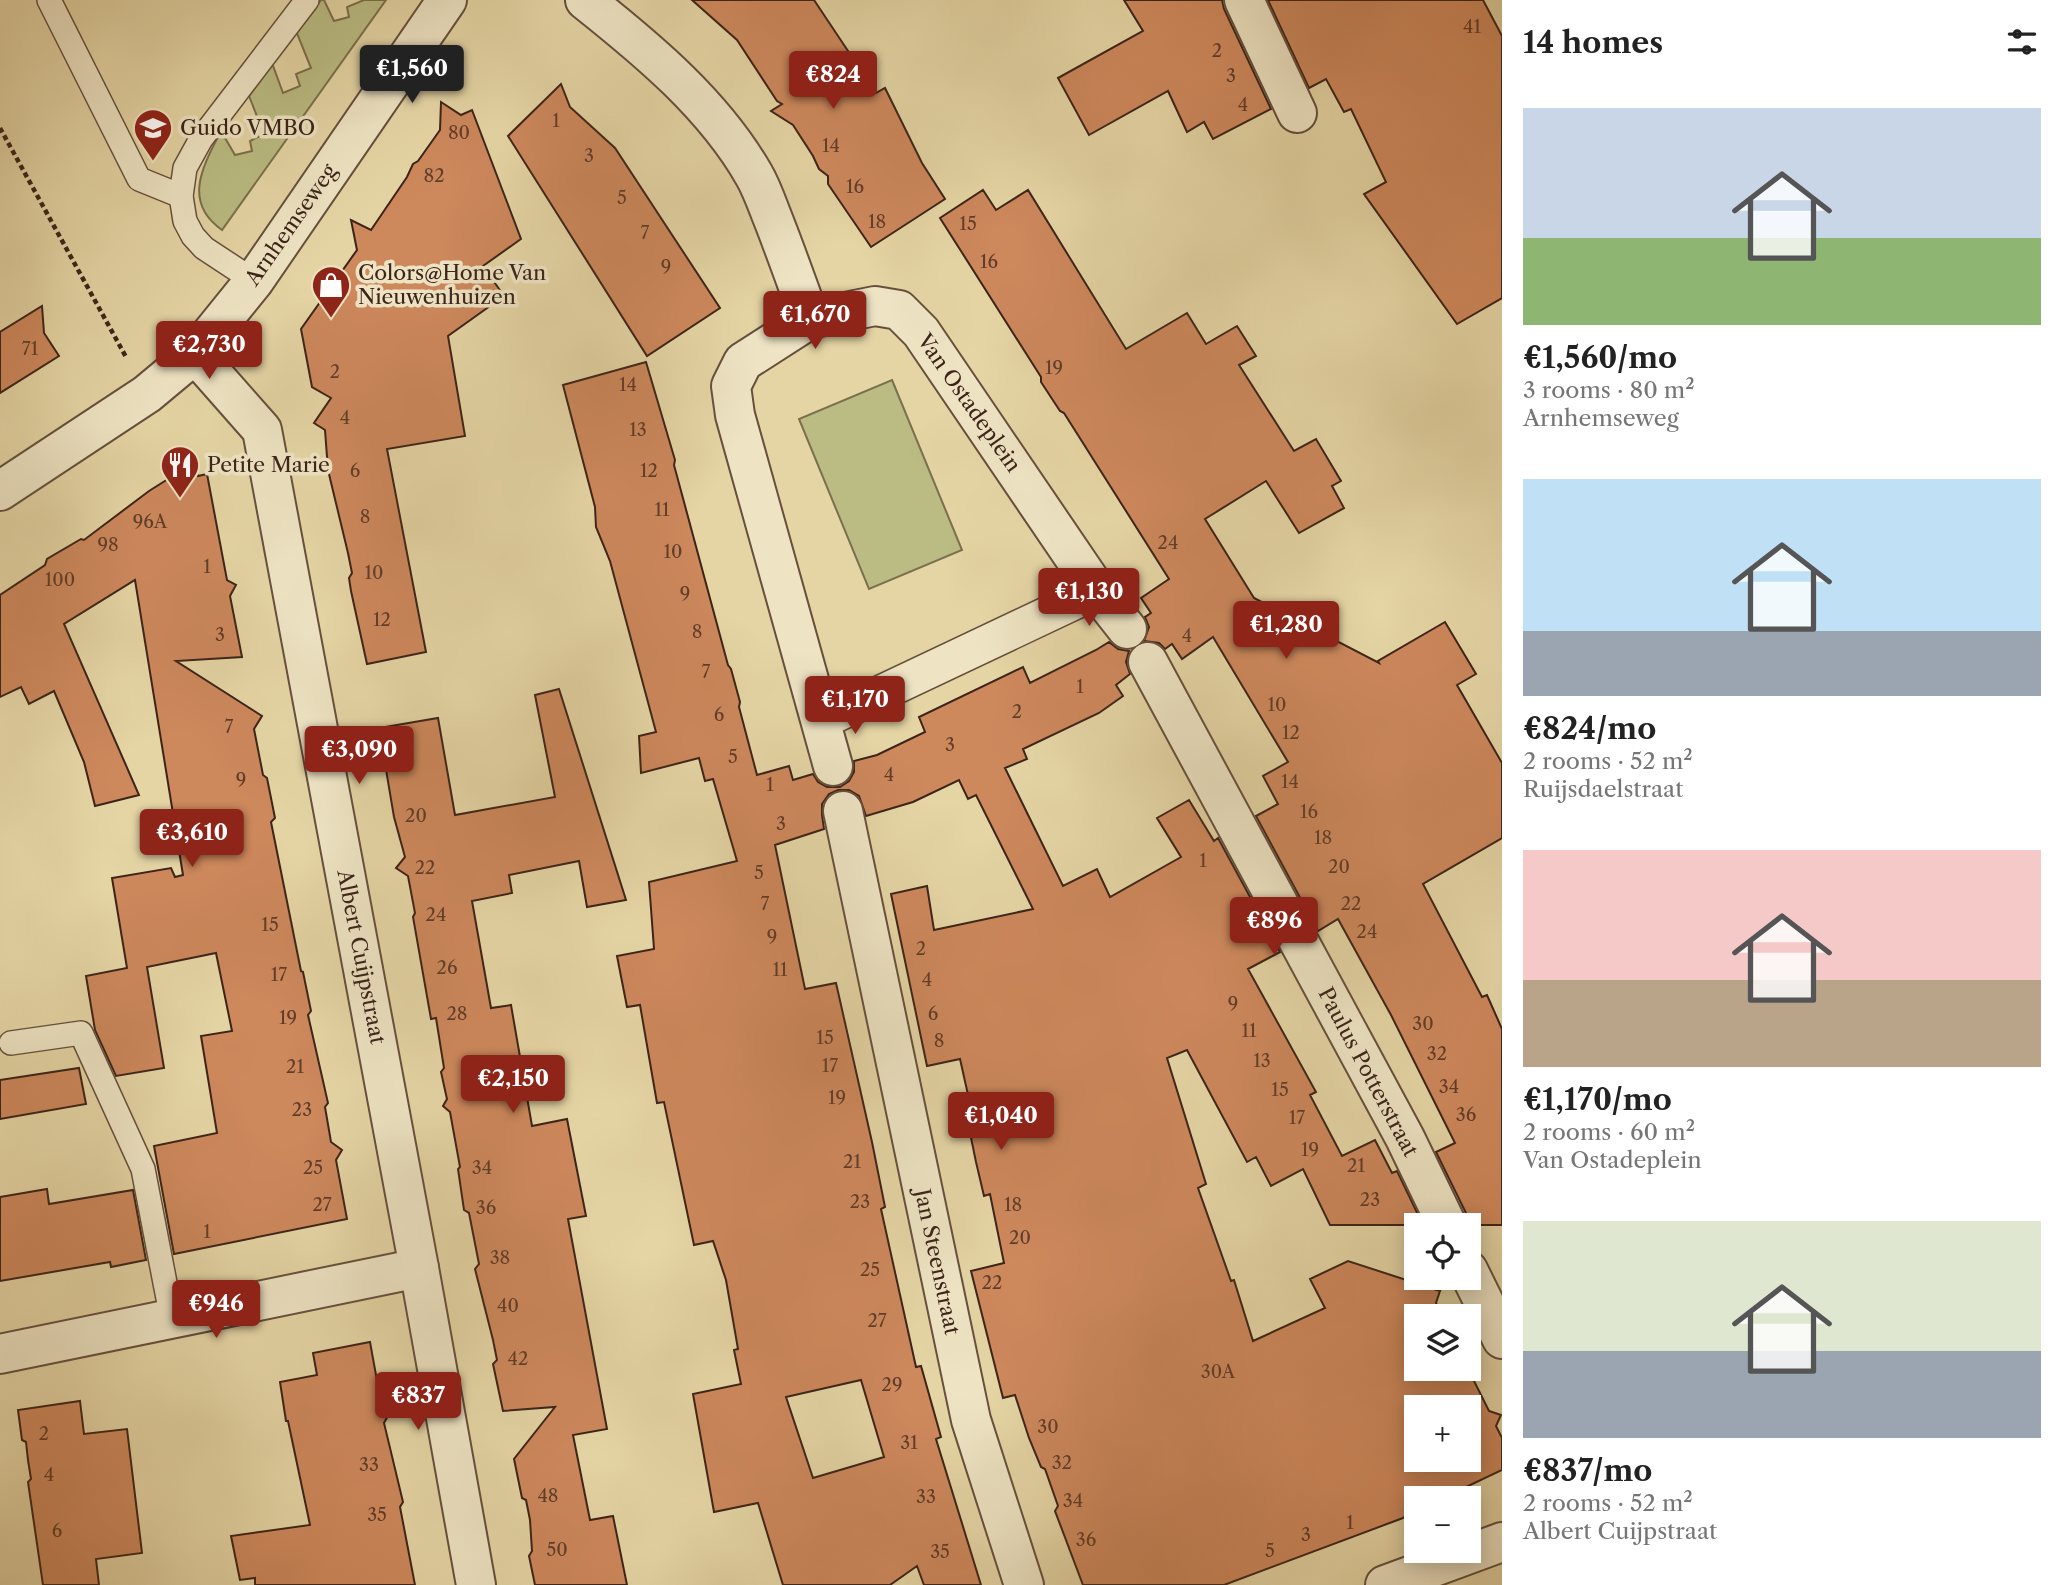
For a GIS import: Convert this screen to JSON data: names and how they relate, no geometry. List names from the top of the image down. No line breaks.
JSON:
{"streets":{"street":["Arnhemseweg","Van Ostadeplein","Albert Cuijpstraat","Paulus Potterstraat","Jan Steenstraat"]},"crossings":[["Arnhemseweg","Albert Cuijpstraat"]],"places":{"school or university":["Guido VMBO"],"shop":["Colors@Home Van Nieuwenhuizen"],"restaurant":["Petite Marie"]},"house_numbers":["41","2","3","4","1","80","14","3","82","16","5","18","15","7","16","9","71","19","2","14","4","13","6","12","11","8","96A","24","98","10","1","10","100","9","12","8","3","4","7","1","10","2","6","7","12","3","5","4","9","14","1","16","20","3","18","1","20","22","5","7","22","24","15","24","9","2","26","11","17","4","9","28","6","19","30","11","15","8","32","13","17","21","34","15","19","23","36","17","19","21","21","25","34","23","23","27","18","36","1","20","38","25","22","40","27","42","30A","29","30","2","31","32","33","4","48","33","34","35","1","6","3","36","50","5","35"],"page":{"heading":"14 homes","price":["€1,560","€824","€1,670","€2,730","€1,130","€1,280","€1,170","€3,090","€3,610","€896","€2,150","€1,040","€946","€837"],"list":[{"name":"€1,560/mo","note":"3 rooms · 80 m² · Arnhemseweg"},{"name":"€824/mo","note":"2 rooms · 52 m² · Ruijsdaelstraat"},{"name":"€1,170/mo","note":"2 rooms · 60 m² · Van Ostadeplein"},{"name":"€837/mo","note":"2 rooms · 52 m² · Albert Cuijpstraat"}],"map_buttons":["+","−"]}}
